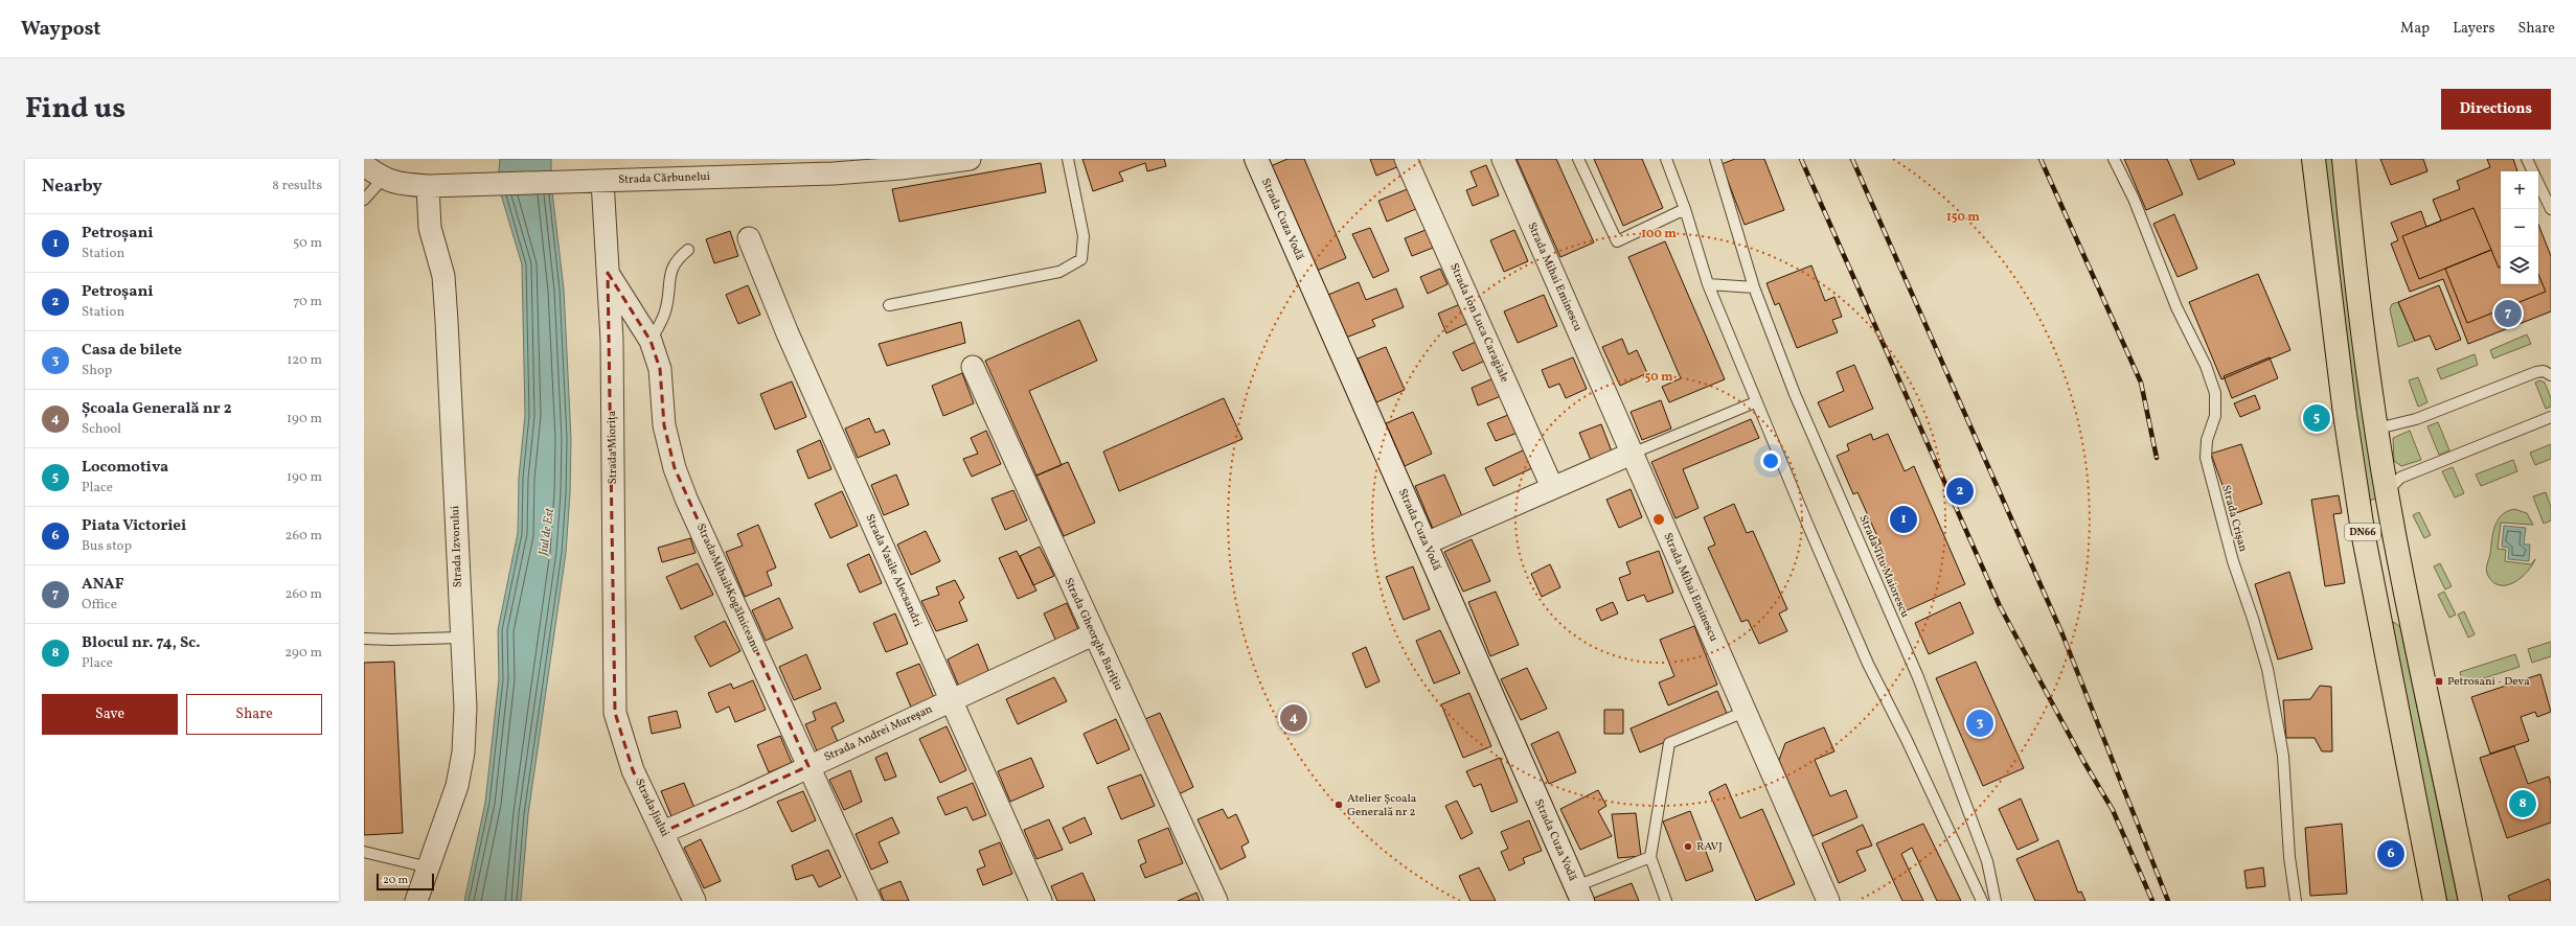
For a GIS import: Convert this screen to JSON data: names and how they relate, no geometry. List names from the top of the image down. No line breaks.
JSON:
{"streets":{"main road":["Strada Cuza Vodă","DN66"],"street":["Strada Cărbunelui","Strada Mihai Eminescu","Strada Ion Luca Caragiale","Strada Miorița","Strada Izvorului","Strada Vasile Alecsandri","Strada Mihail Kogălniceanu","Strada Gheorghe Barițiu","Strada Andrei Mureșan","Strada Jiului"],"lane":["Strada Crișan","Strada Titu Maiorescu"]},"crossings":[["Strada Cărbunelui","Strada Miorița"],["Strada Cărbunelui","Strada Izvorului"],["Strada Miorița","Strada Mihail Kogălniceanu"],["Strada Miorița","Strada Jiului"],["Strada Vasile Alecsandri","Strada Andrei Mureșan"],["Strada Mihail Kogălniceanu","Strada Andrei Mureșan"],["Strada Gheorghe Barițiu","Strada Andrei Mureșan"],["Strada Andrei Mureșan","Strada Jiului"]],"water":["Jiul de Est"],"places":{"transit":["Petrosani - Deva"],"other":["Atelier Școala Generală nr 2","RAVJ"]},"scale_bar":"20 m","page":{"header":"Waypost","nav":["Map","Layers","Share"],"title":"Find us","buttons":["Directions",["Save","Share"]],"heading":["Nearby","8 results"],"map_buttons":["+","−"],"list":[{"mark":"1","name":"Petroșani","note":"Station","value":"50 m"},{"mark":"2","name":"Petroşani","note":"Station","value":"70 m"},{"mark":"3","name":"Casa de bilete","note":"Shop","value":"120 m"},{"mark":"4","name":"Școala Generală nr 2","note":"School","value":"190 m"},{"mark":"5","name":"Locomotiva","note":"Place","value":"190 m"},{"mark":"6","name":"Piata Victoriei","note":"Bus stop","value":"260 m"},{"mark":"7","name":"ANAF","note":"Office","value":"260 m"},{"mark":"8","name":"Blocul nr. 74, Sc.","note":"Place","value":"290 m"}],"pins":["7","5","2","1","4","3","8","6"],"scale":"20 m"},"rings":["150 m","100 m","50 m"]}
